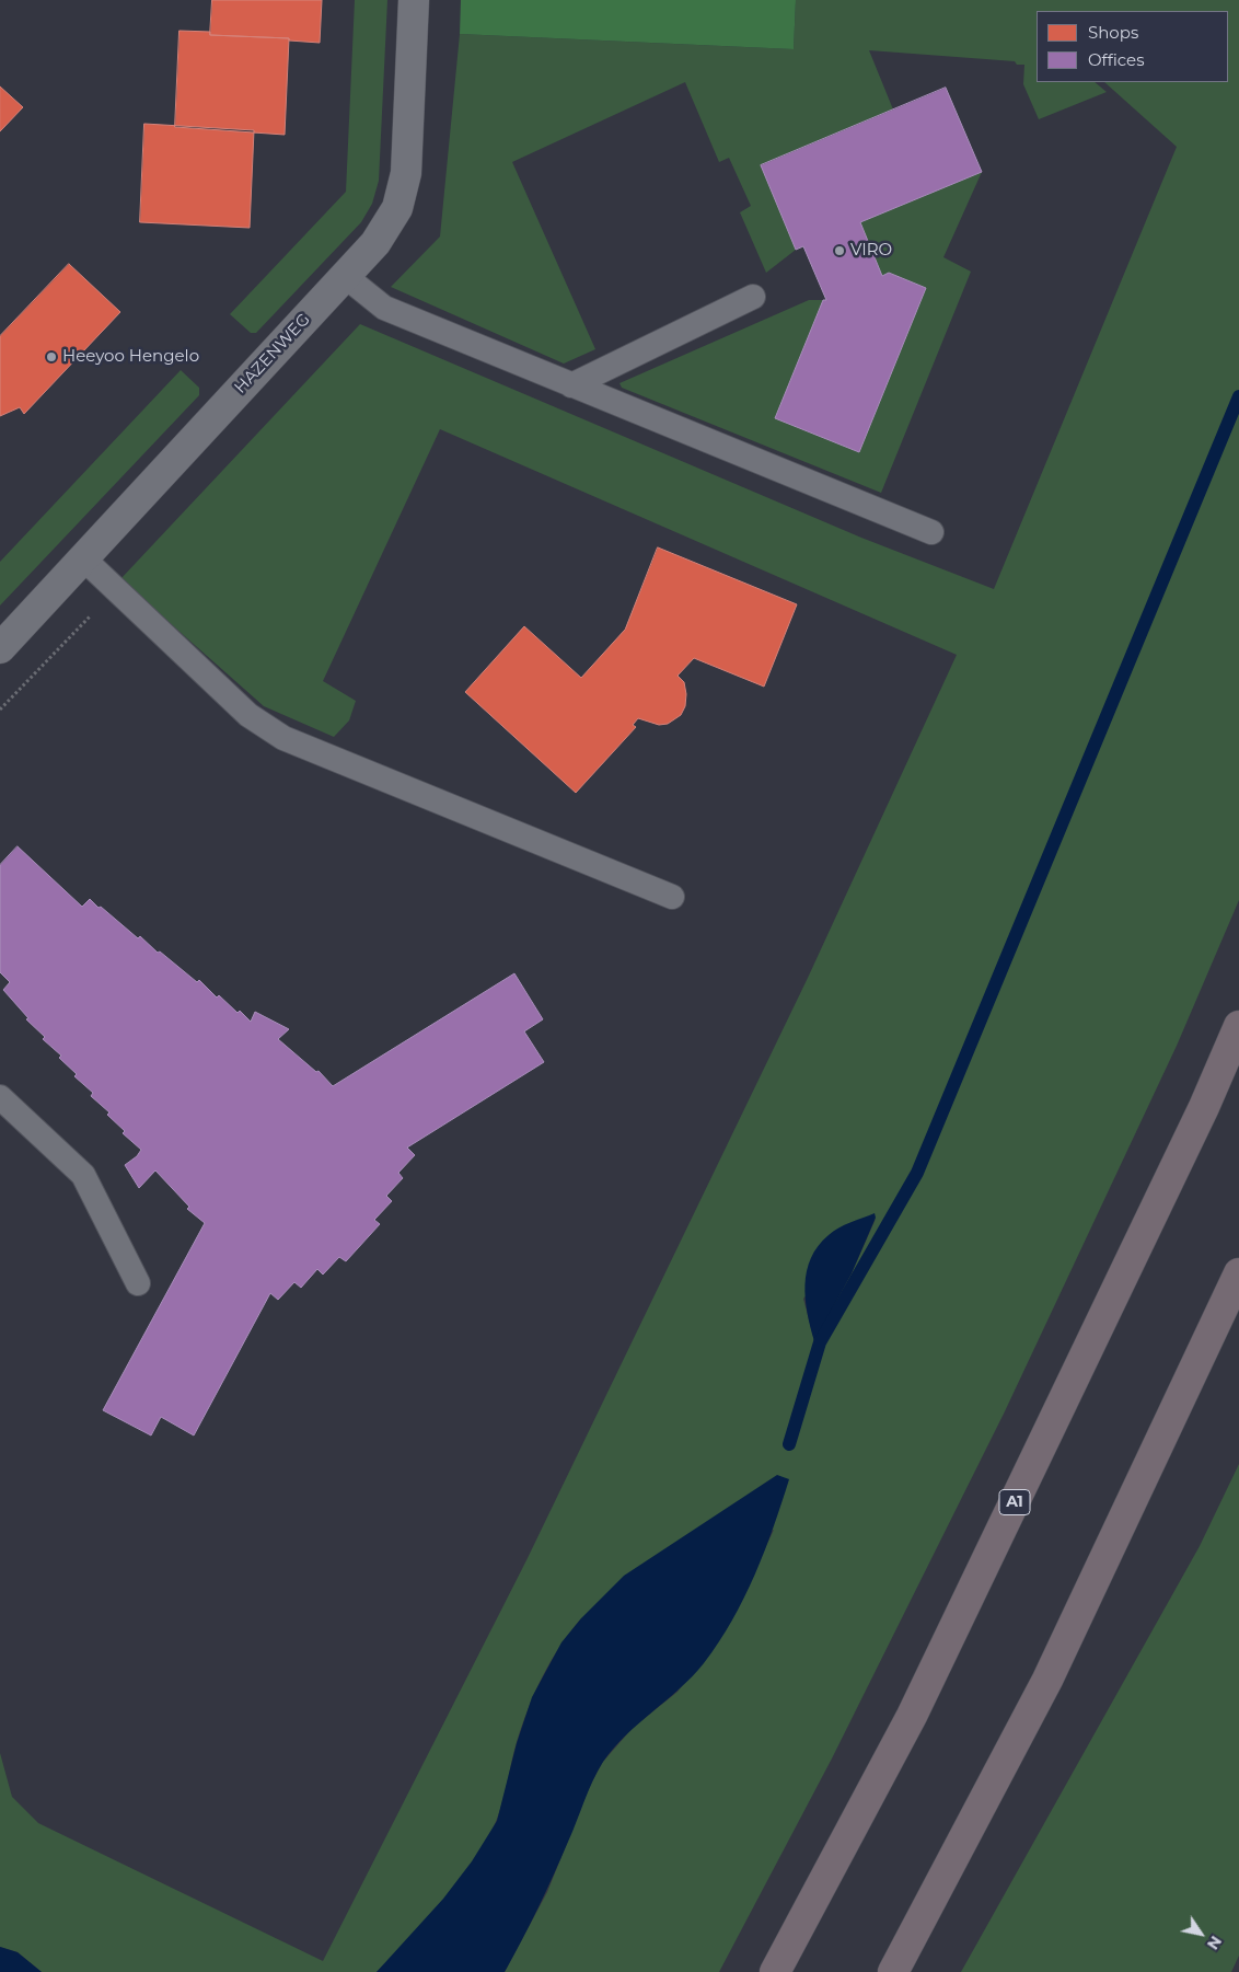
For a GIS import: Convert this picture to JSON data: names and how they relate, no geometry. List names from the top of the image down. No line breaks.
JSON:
{"streets":{"highway":["A1"],"street":["HAZENWEG"]},"places":["VIRO","Heeyoo Hengelo"],"legend":["Shops","Offices"],"north":"bottom right"}
